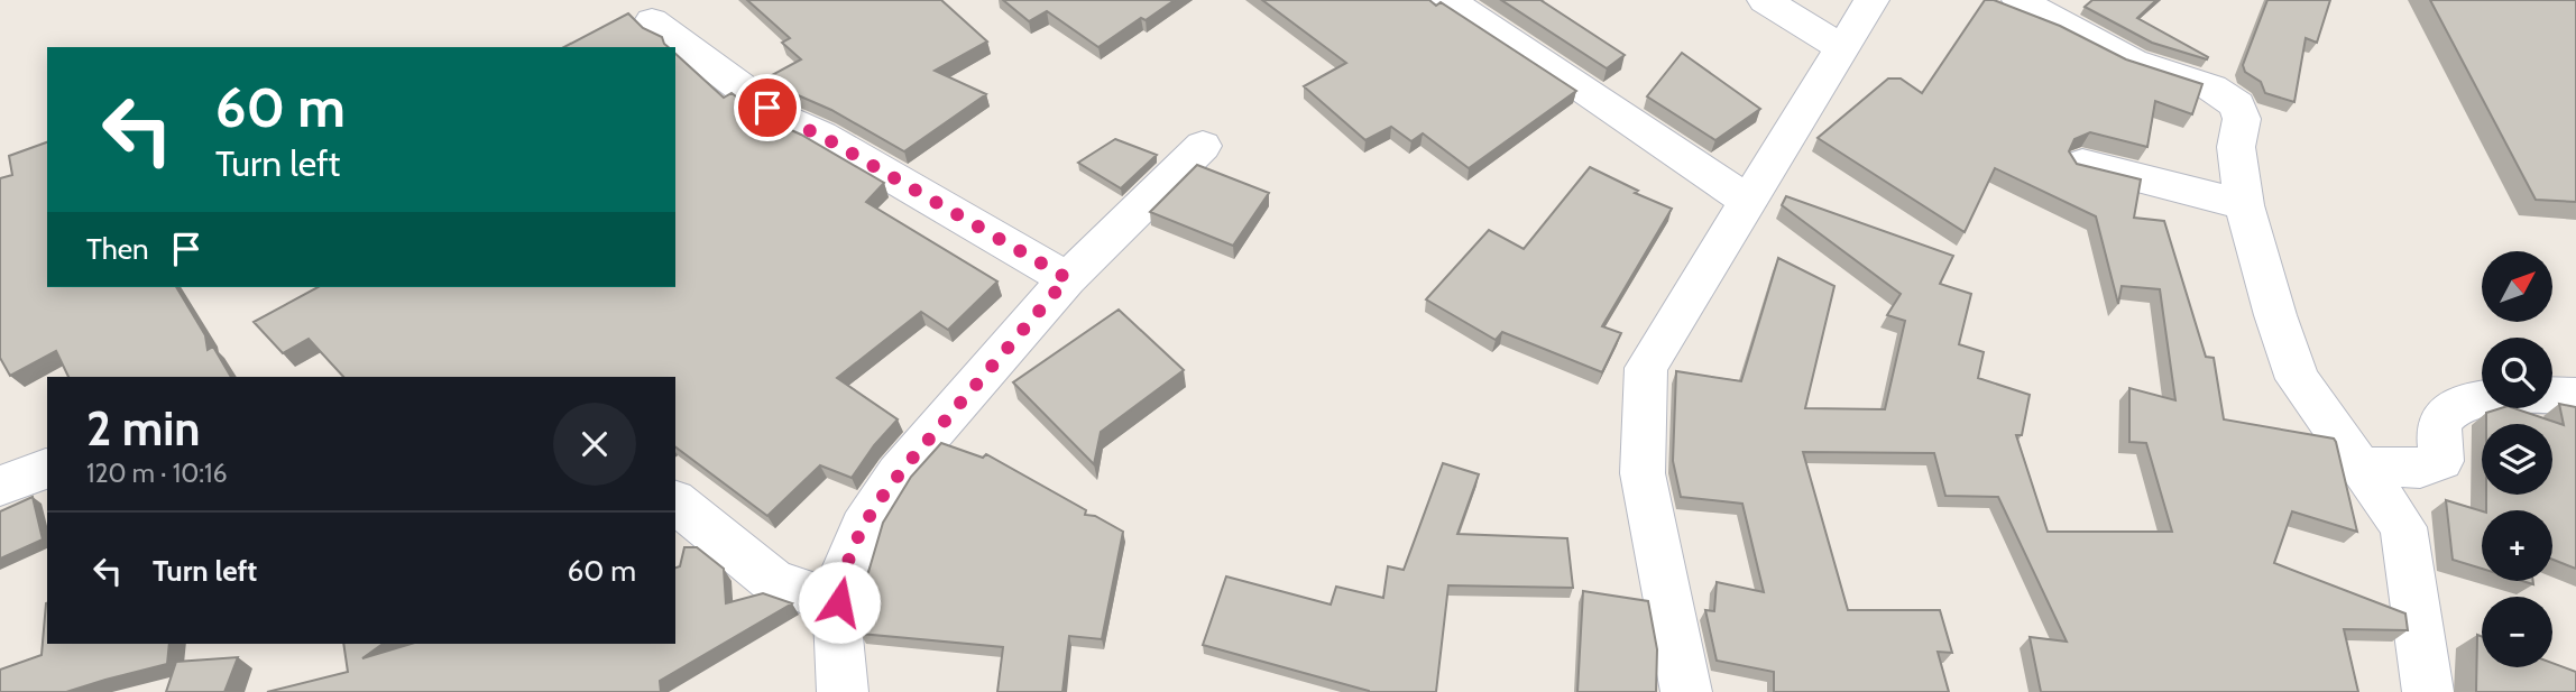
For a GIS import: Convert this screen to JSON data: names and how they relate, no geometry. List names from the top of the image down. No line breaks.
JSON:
{"north":"top right","page":{"turn":["60 m","Turn left"],"then":"Then","map_buttons":["+","−"],"heading":["2 min","120 m · 10:16"],"list":[{"name":"Turn left","value":"60 m"}]}}
